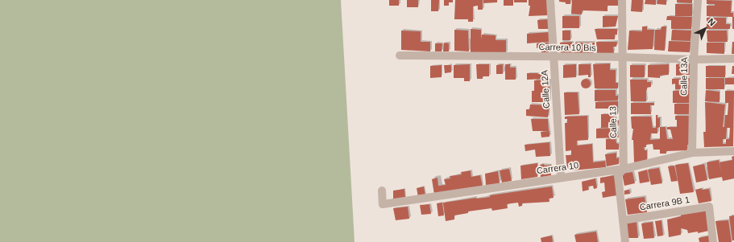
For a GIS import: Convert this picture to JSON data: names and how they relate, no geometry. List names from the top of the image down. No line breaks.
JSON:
{"streets":{"street":["Carrera 10 Bis","Calle 13A","Calle 12A","Calle 13","Carrera 10","Carrera 9B 1"]},"crossings":[["Carrera 10 Bis","Calle 13A"],["Carrera 10 Bis","Calle 12A"],["Carrera 10 Bis","Calle 13"],["Calle 13A","Carrera 10"],["Calle 12A","Carrera 10"],["Calle 13","Carrera 10"],["Calle 13","Carrera 9B 1"]],"north":"top right"}
